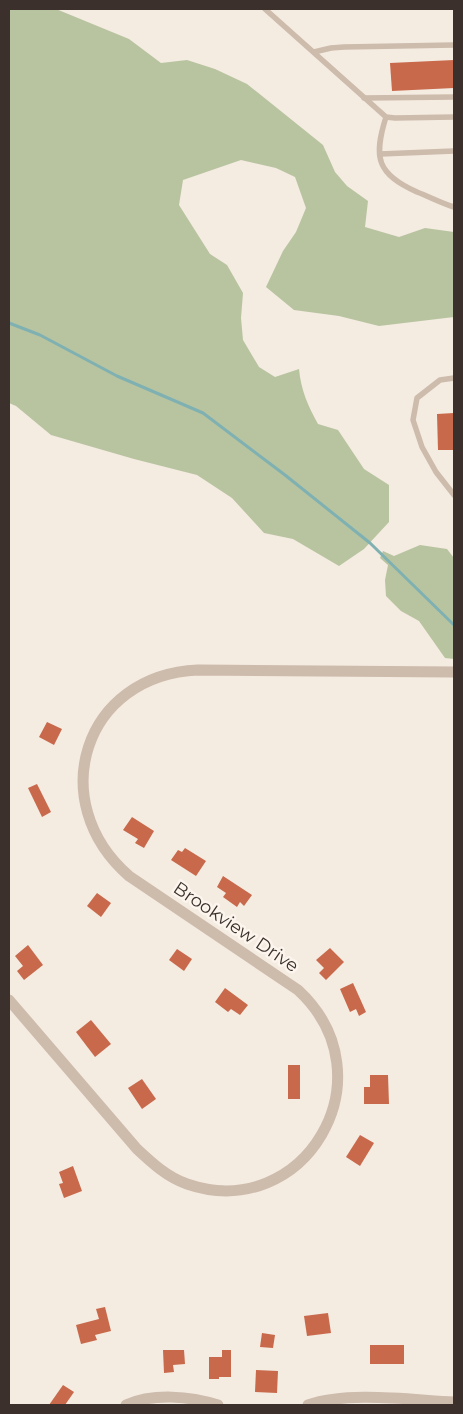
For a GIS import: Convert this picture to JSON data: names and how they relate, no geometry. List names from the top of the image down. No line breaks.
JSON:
{"streets":{"street":["Brookview Drive"]}}
